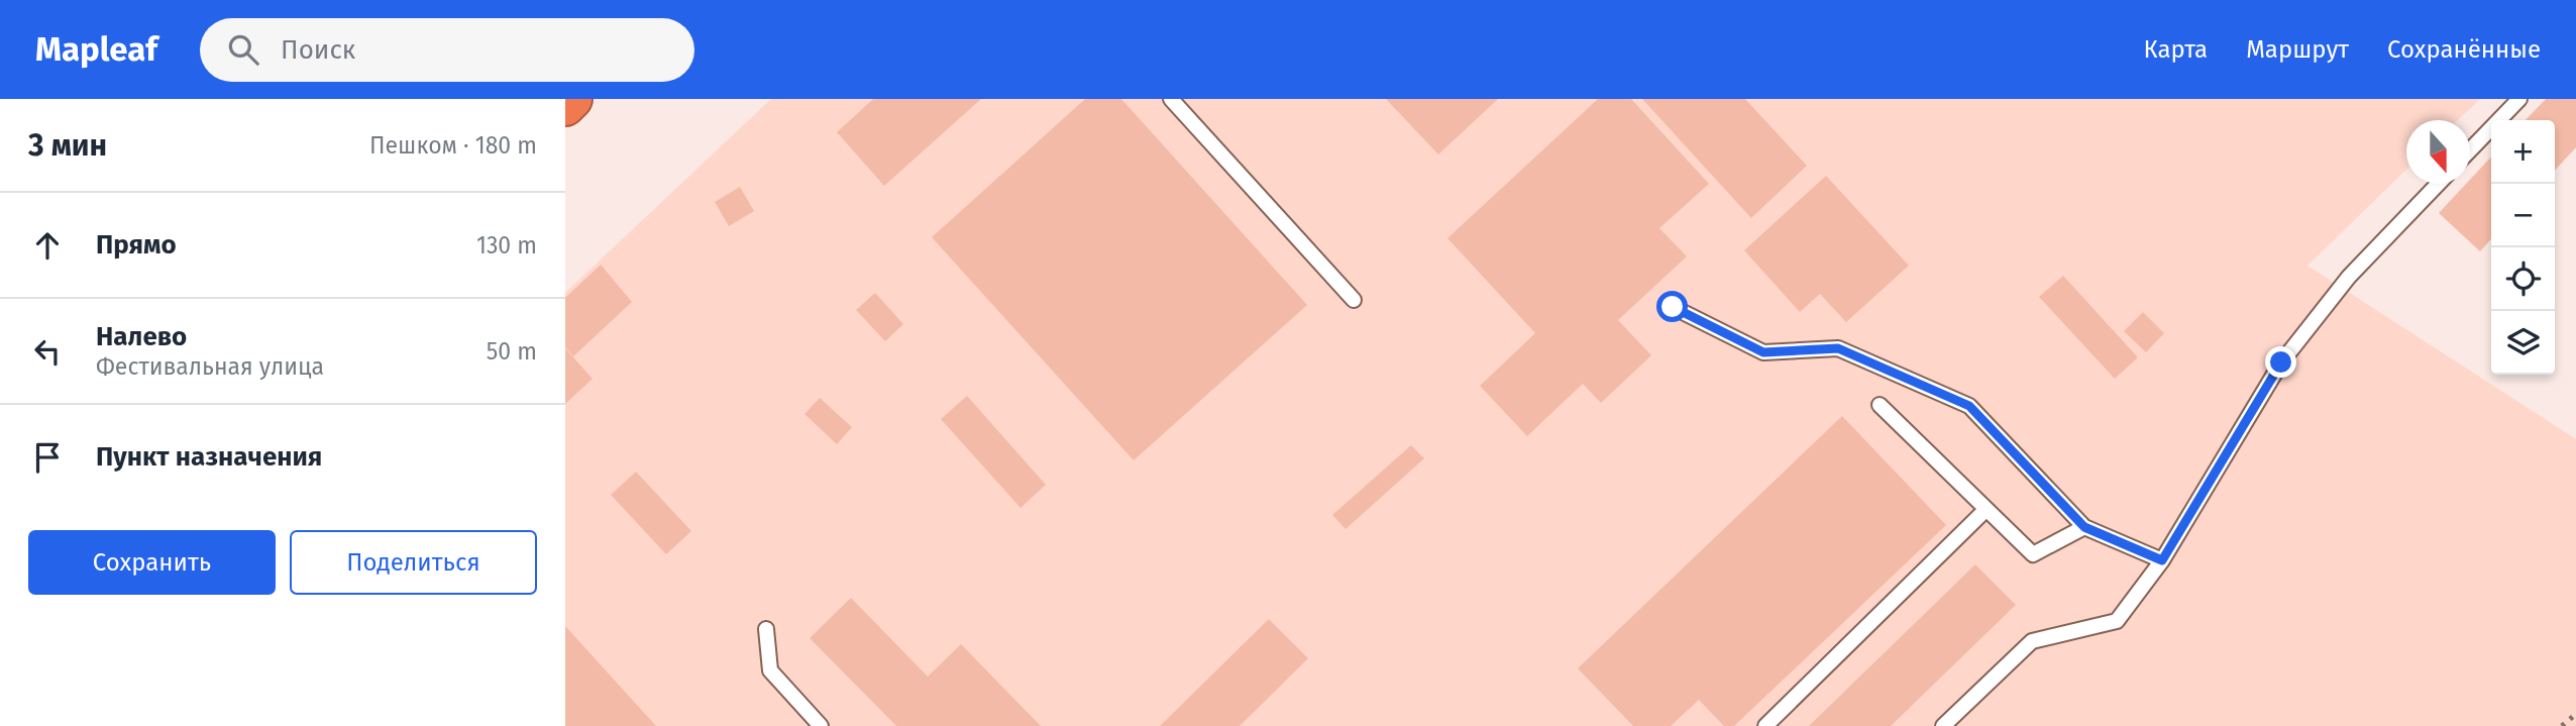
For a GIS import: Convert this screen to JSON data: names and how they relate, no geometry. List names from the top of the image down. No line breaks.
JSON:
{"north":"bottom","page":{"header":"Mapleaf","search":"Поиск","nav":["Карта","Маршрут","Сохранённые"],"heading":["3 мин","Пешком · 180 m"],"map_buttons":["+","−"],"list":[["Прямо","130 m"],["Налево","Фестивальная улица","50 m"],"Пункт назначения"],"buttons":["Сохранить","Поделиться"]}}
